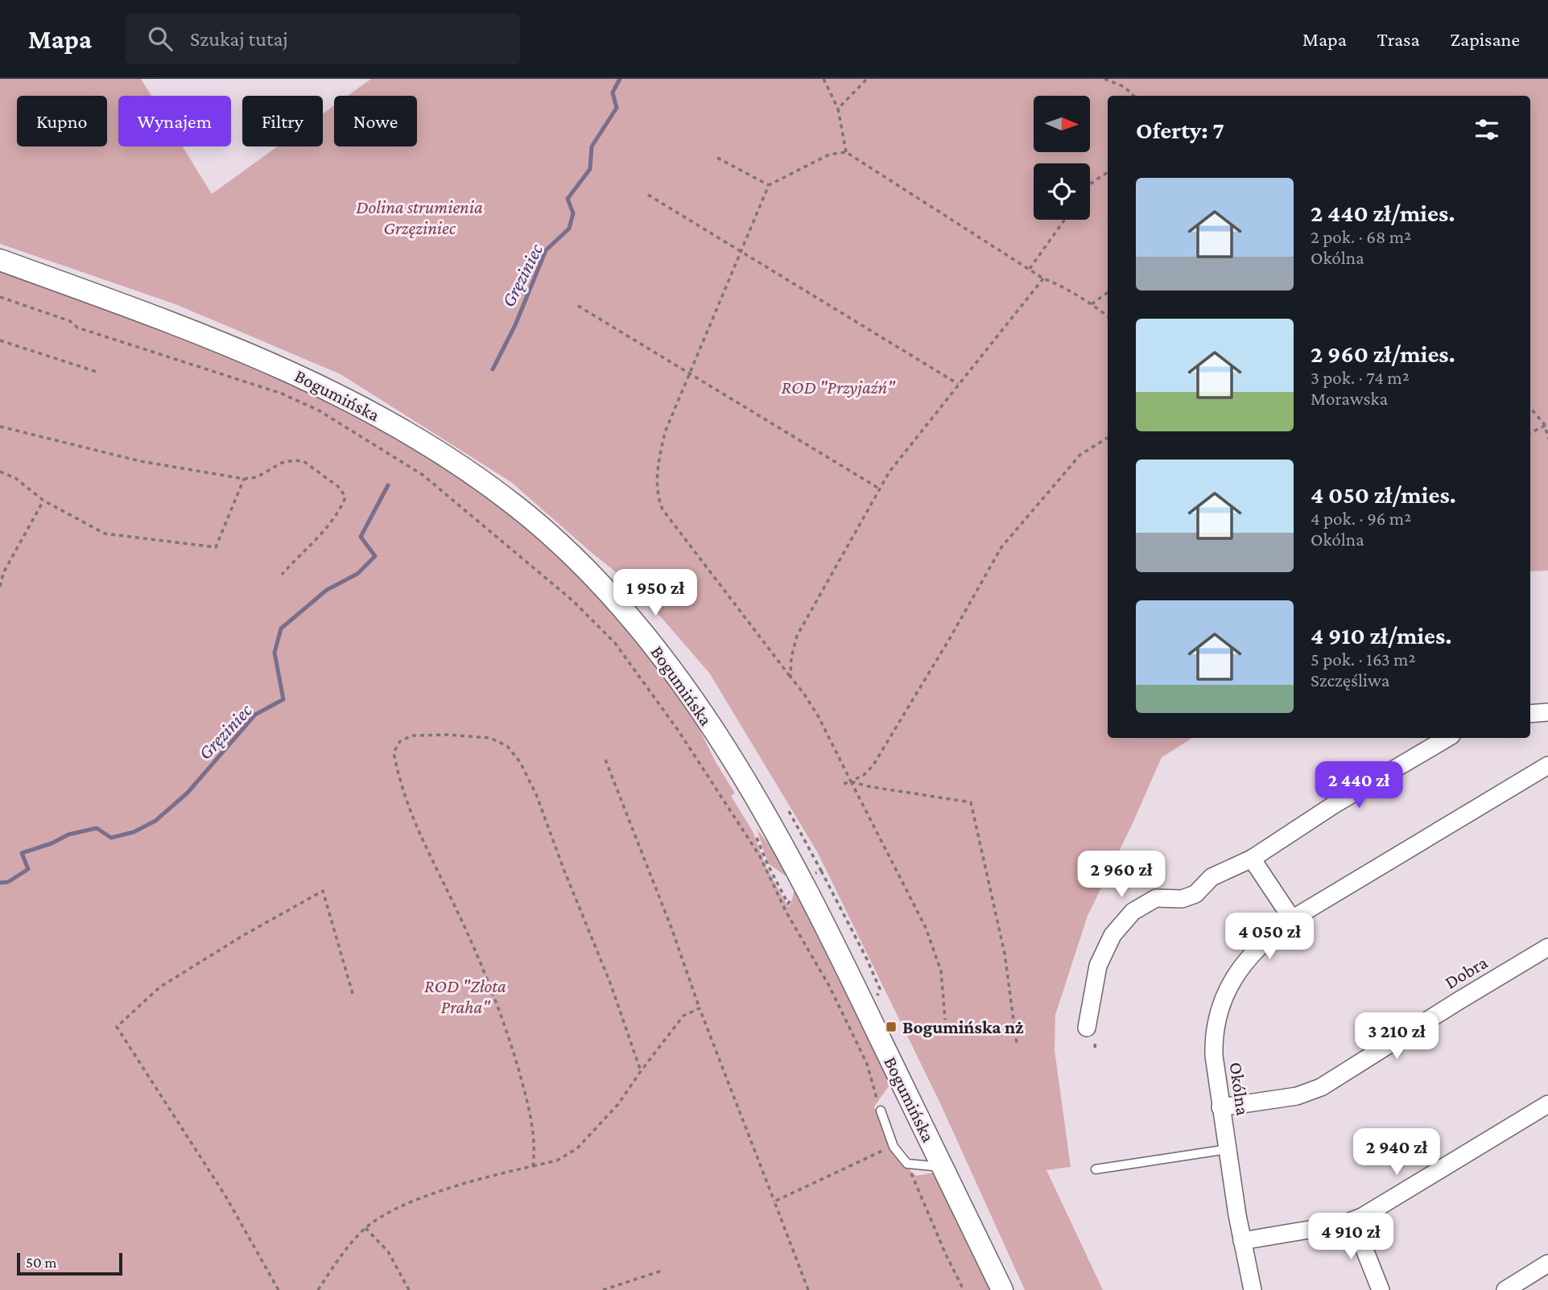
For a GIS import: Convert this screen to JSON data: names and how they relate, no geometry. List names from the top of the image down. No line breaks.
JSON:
{"streets":{"street":["Bogumińska","Dobra","Okólna"]},"crossings":[["Dobra","Okólna"]],"water":["Gręziniec"],"parks":["Dolina strumienia Grzęziniec","ROD \"Przyjaźń\"","ROD \"Złota Praha\""],"places":{"transit":["Bogumińska nż"]},"scale_bar":"50 m","north":"right","page":{"header":"Mapa","search":"Szukaj tutaj","nav":["Mapa","Trasa","Zapisane"],"chip":["Kupno","Wynajem","Filtry","Nowe"],"heading":"Oferty: 7","list":[{"name":"2 440 zł/mies.","note":"2 pok. · 68 m² · Okólna"},{"name":"2 960 zł/mies.","note":"3 pok. · 74 m² · Morawska"},{"name":"4 050 zł/mies.","note":"4 pok. · 96 m² · Okólna"},{"name":"4 910 zł/mies.","note":"5 pok. · 163 m² · Szczęśliwa"}],"price":["1 950 zł","2 440 zł","2 960 zł","4 050 zł","3 210 zł","2 940 zł","4 910 zł"],"scale":"50 m"}}
